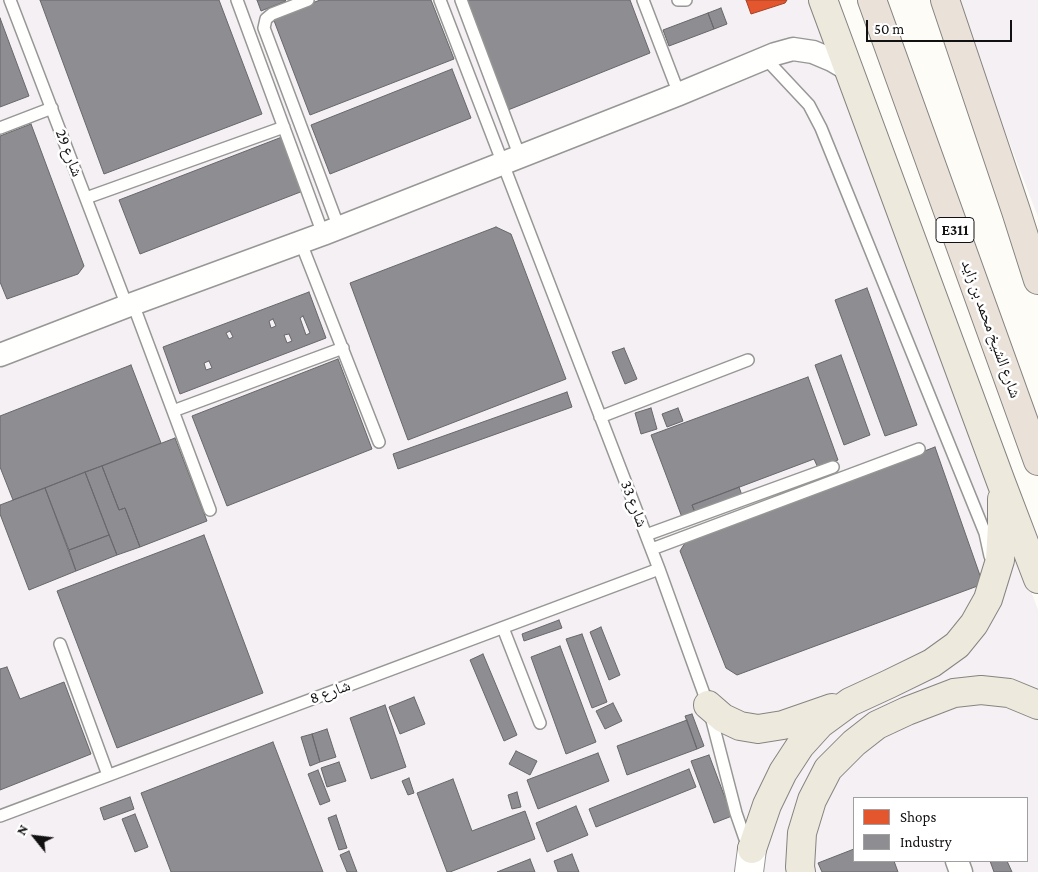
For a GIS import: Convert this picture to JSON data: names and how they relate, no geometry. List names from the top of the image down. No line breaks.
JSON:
{"streets":{"highway":["E311","شارع الشيخ محمد بن زايد"],"lane":["شارع 29","شارع 33","شارع 8"]},"crossings":[["شارع 33","شارع 8"]],"legend":["Shops","Industry"],"scale_bar":"50 m","north":"top left"}
